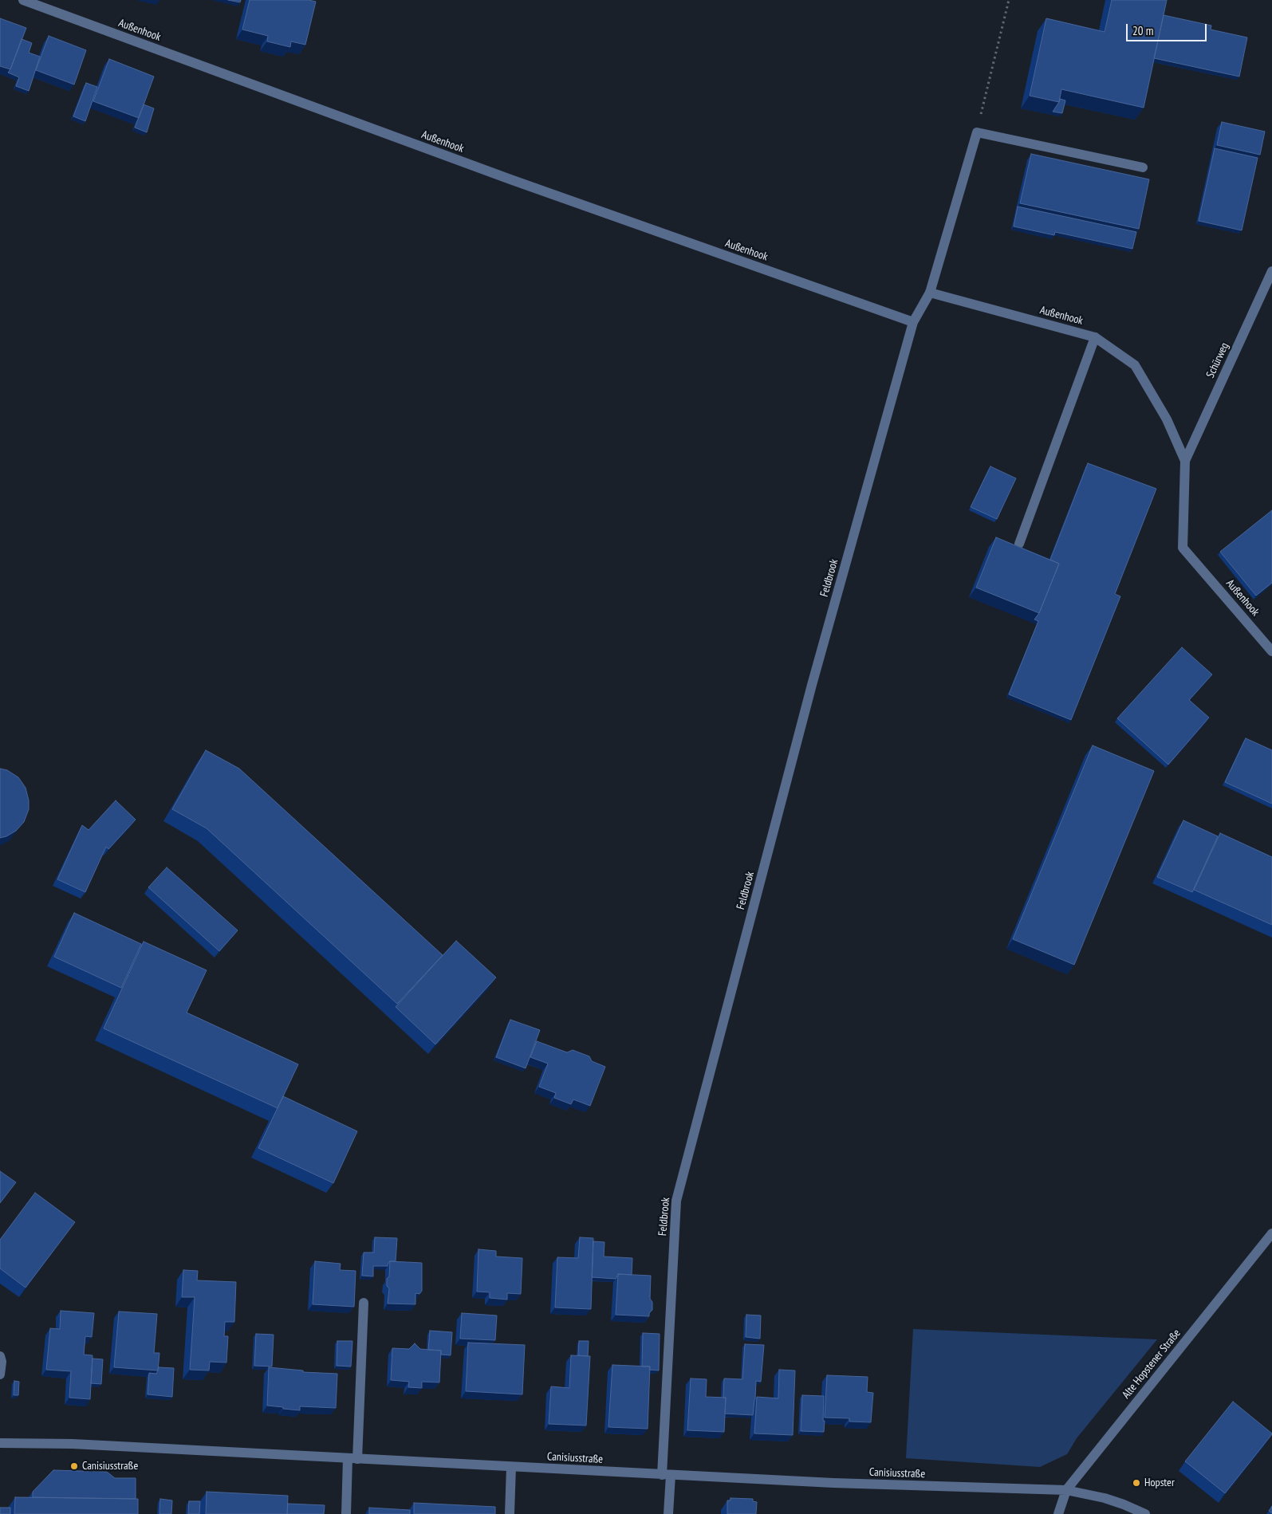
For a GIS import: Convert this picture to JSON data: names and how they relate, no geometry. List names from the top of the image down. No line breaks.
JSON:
{"streets":{"street":["Außenhook","Schürweg","Feldbrook","Alte Hopstener Straße","Canisiusstraße"]},"crossings":[["Außenhook","Schürweg"],["Außenhook","Feldbrook"],["Feldbrook","Canisiusstraße"],["Alte Hopstener Straße","Canisiusstraße"]],"places":["Canisiusstraße","Hopster"],"scale_bar":"20 m"}
